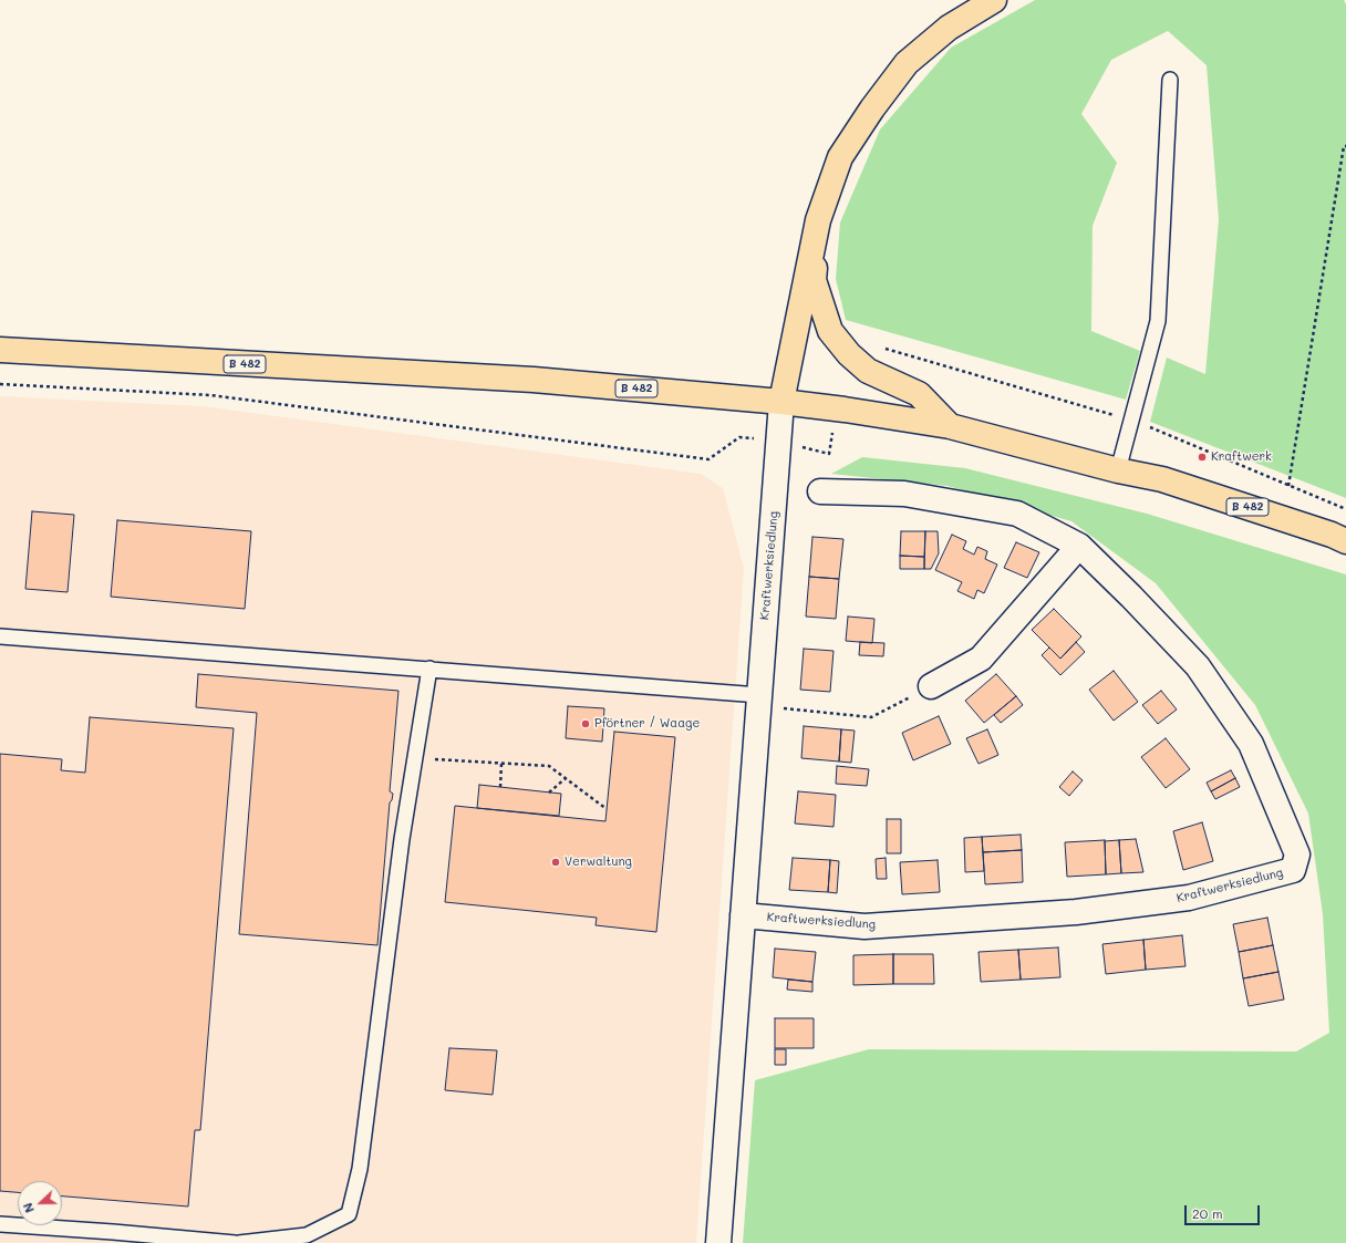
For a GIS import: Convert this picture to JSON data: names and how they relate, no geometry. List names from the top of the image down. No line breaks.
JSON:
{"streets":{"main road":["B 482"],"street":["Kraftwerksiedlung"]},"crossings":[["B 482","Kraftwerksiedlung"]],"places":["Kraftwerk","Pförtner / Waage","Verwaltung"],"scale_bar":"20 m","north":"left"}
